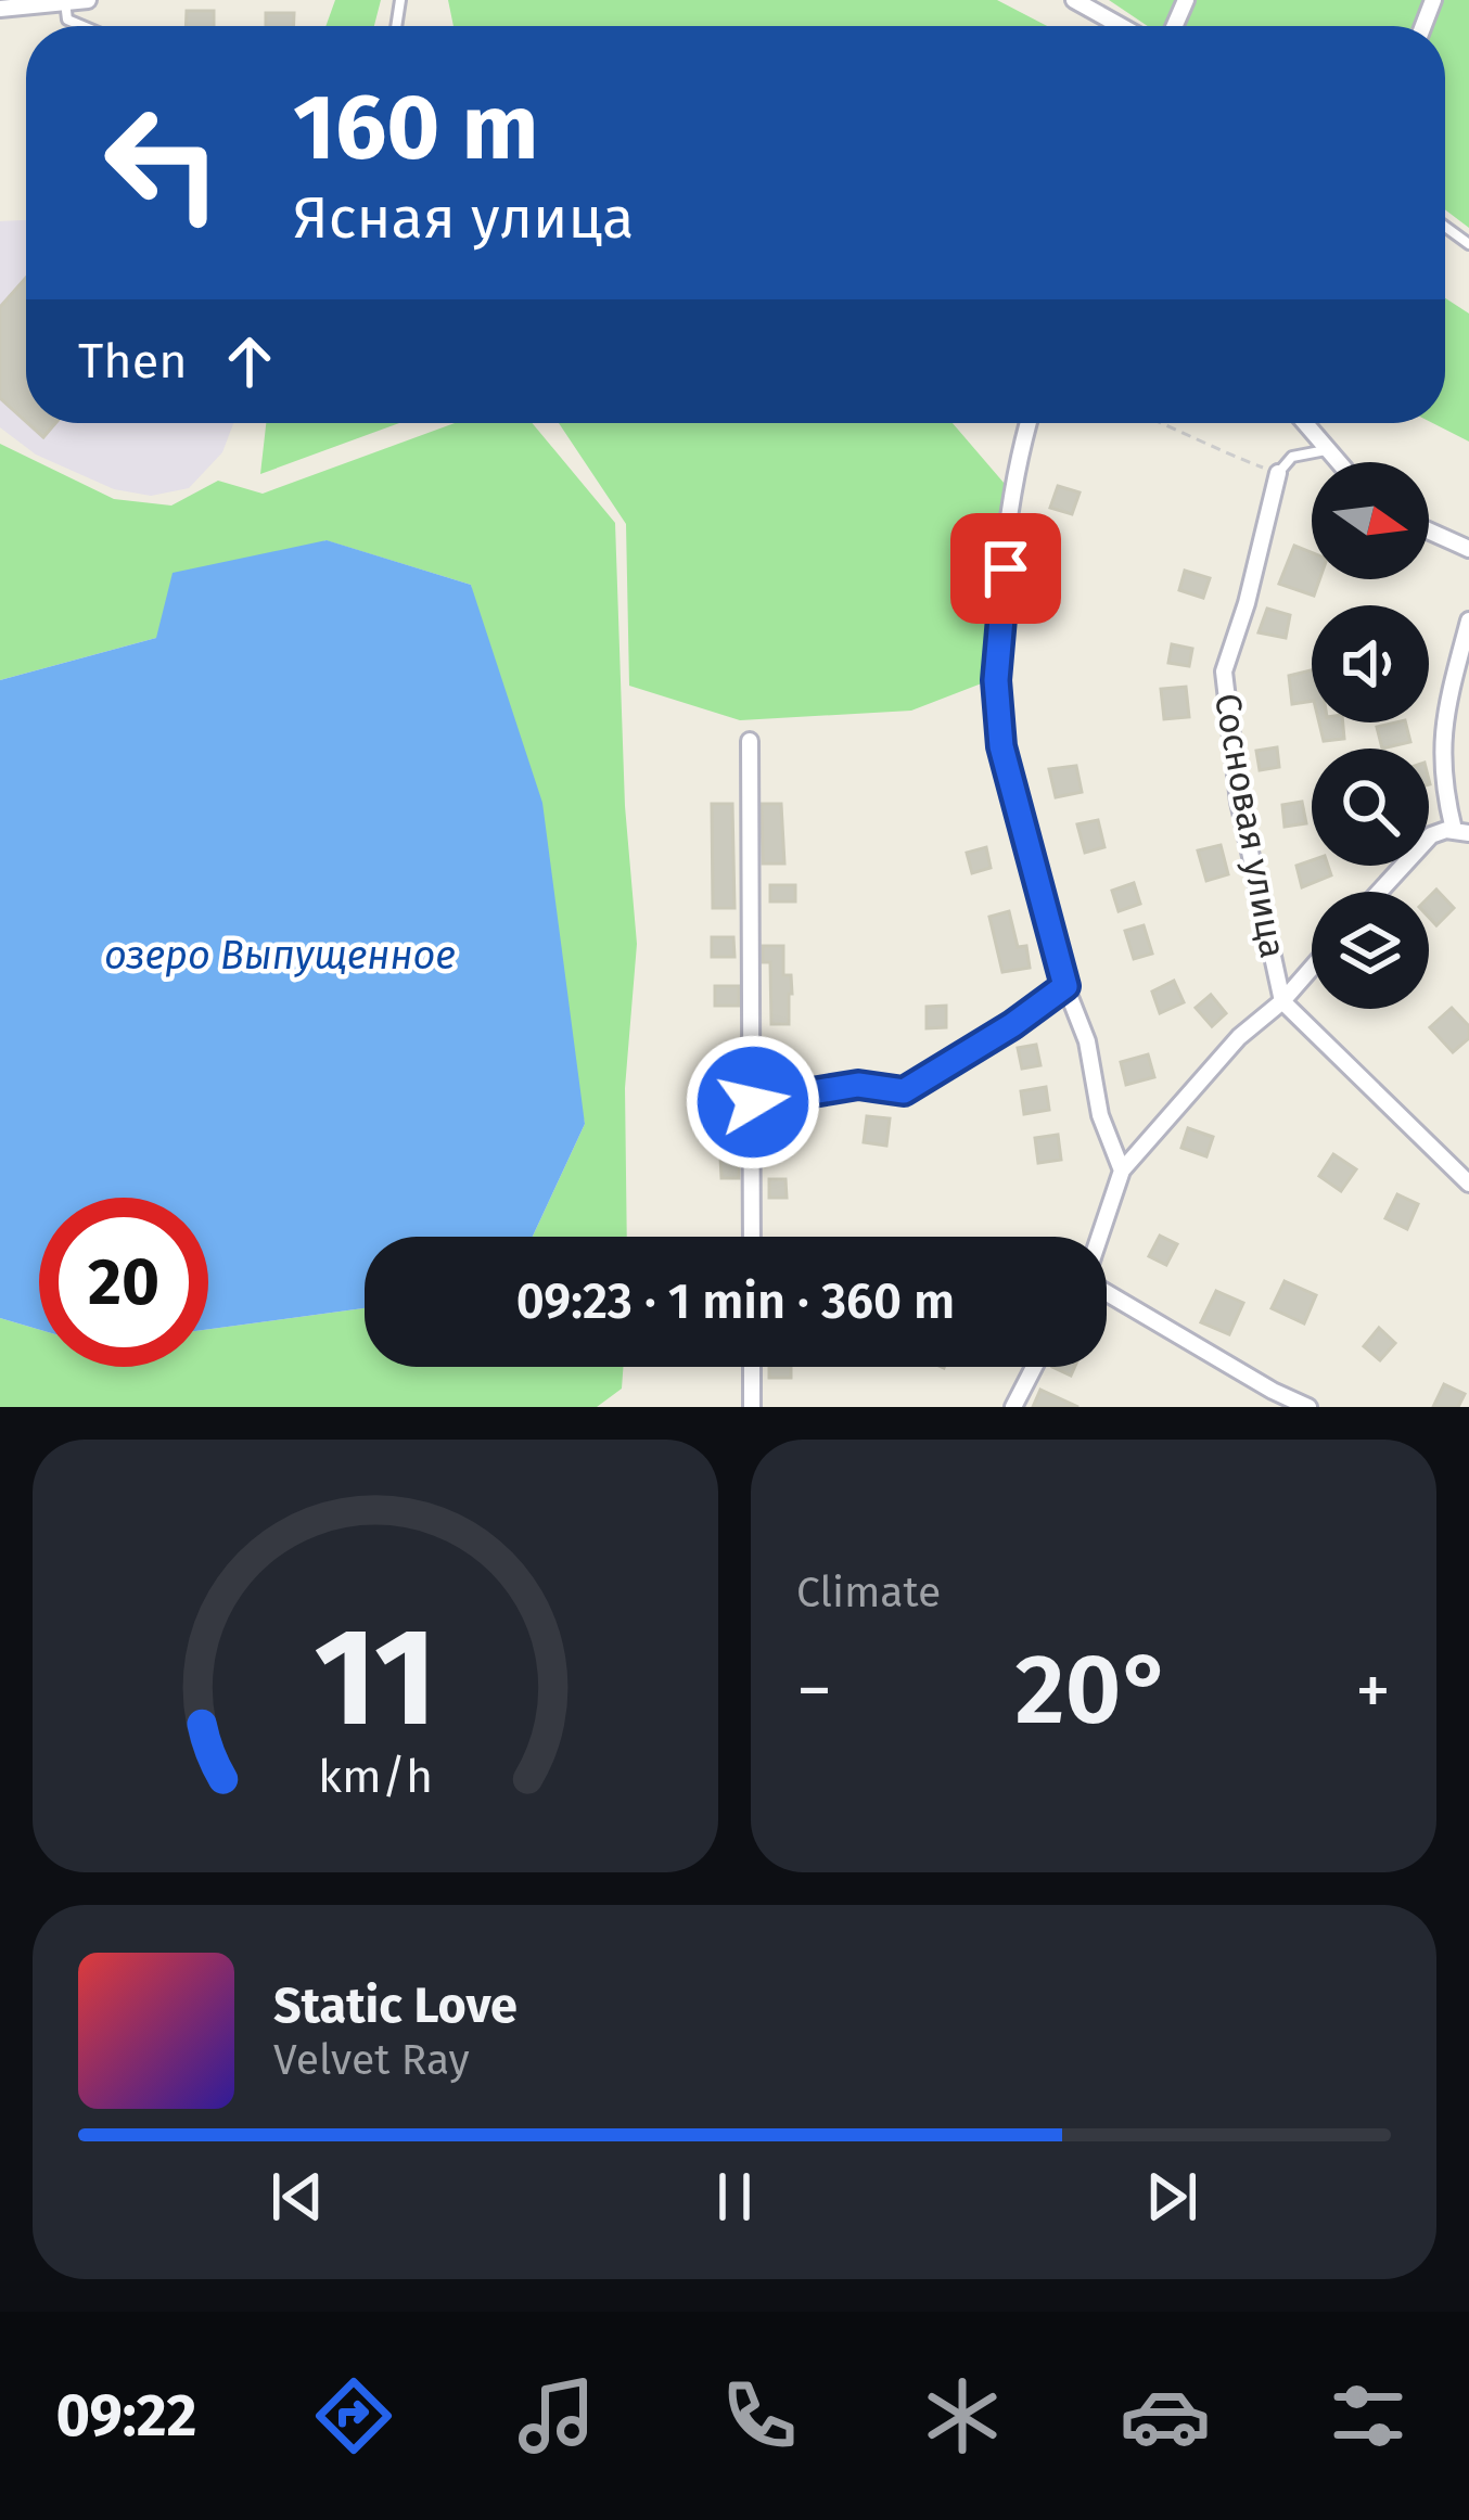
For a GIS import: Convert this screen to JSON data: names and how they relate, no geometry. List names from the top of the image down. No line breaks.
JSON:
{"streets":{"street":["Сосновая улица"]},"water":["озеро Выпущенное"],"north":"right","page":{"turn":["160 m","Ясная улица"],"then":"Then","limit":"20","trip":"09:23 · 1 min · 360 m","tile":"Climate","heat":["−","20°","+"],"song":["Static Love","Velvet Ray"],"tabs":"09:22","gauge":["11","km/h"]}}
